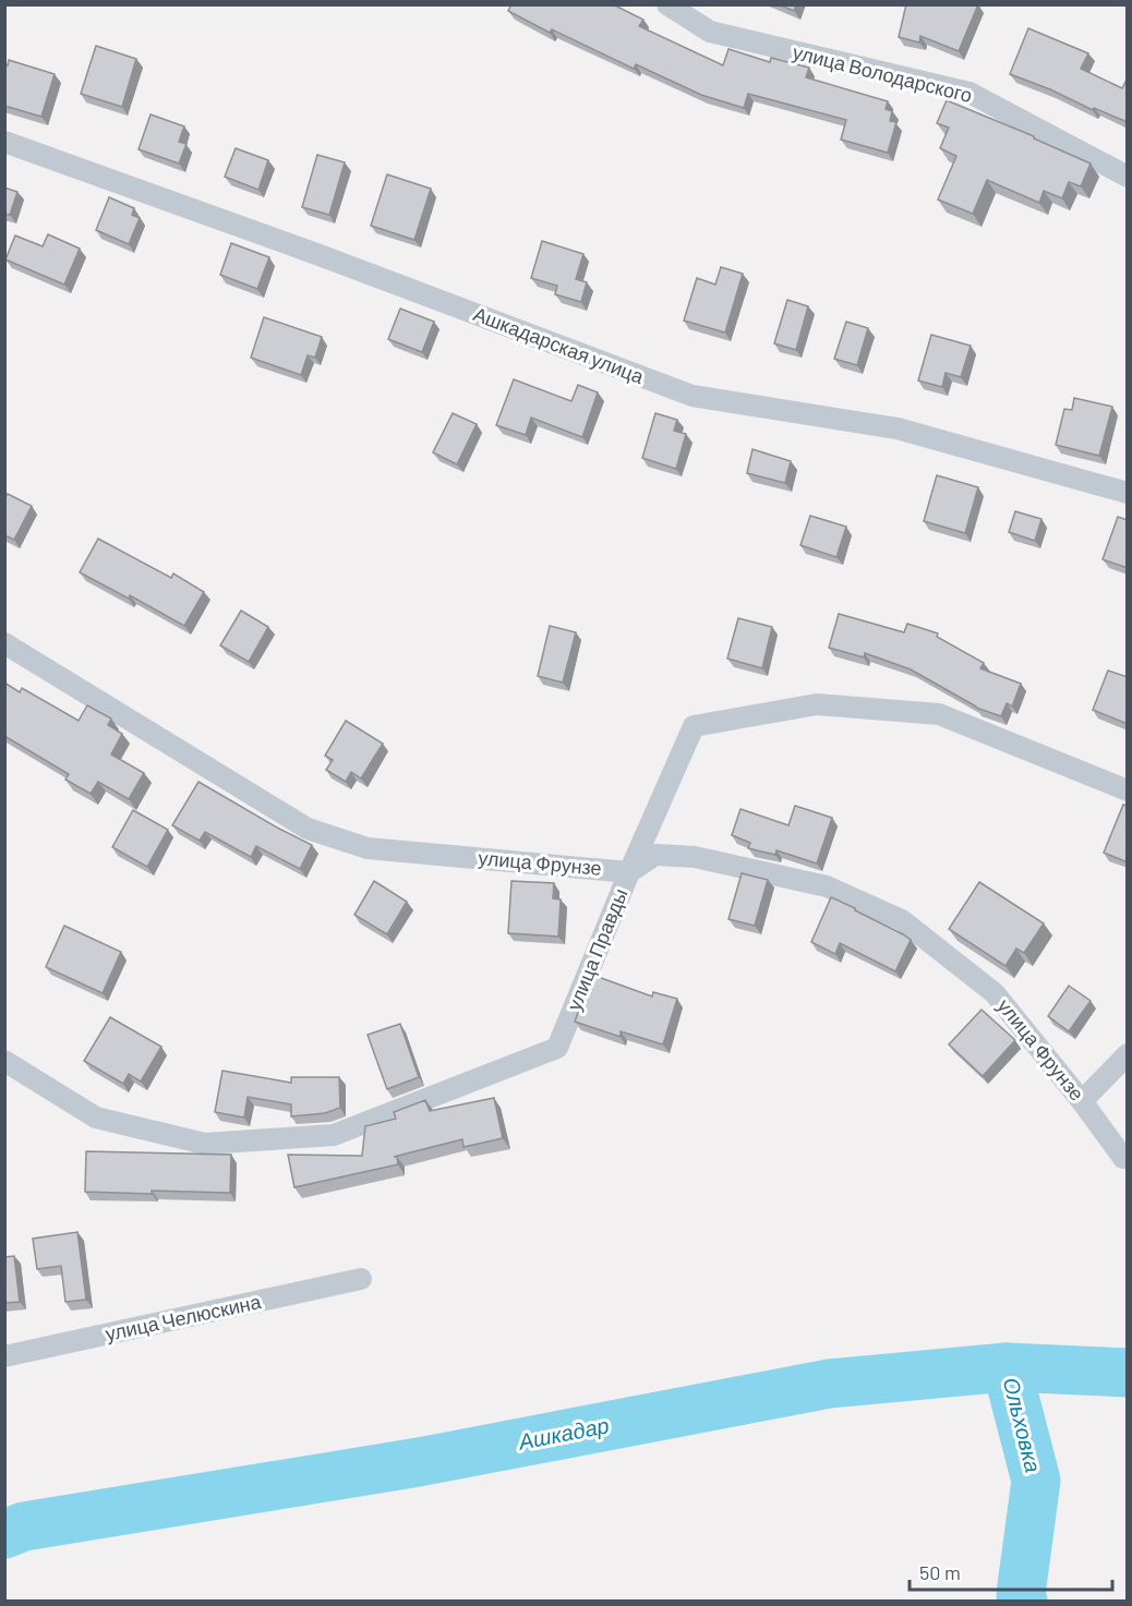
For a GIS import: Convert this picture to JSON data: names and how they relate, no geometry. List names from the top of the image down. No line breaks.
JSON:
{"streets":{"street":["улица Володарского","Ашкадарская улица","улица Фрунзе","улица Правды","улица Челюскина"]},"crossings":[["улица Фрунзе","улица Правды"]],"water":["Ольховка","Ашкадар"],"scale_bar":"50 m"}
